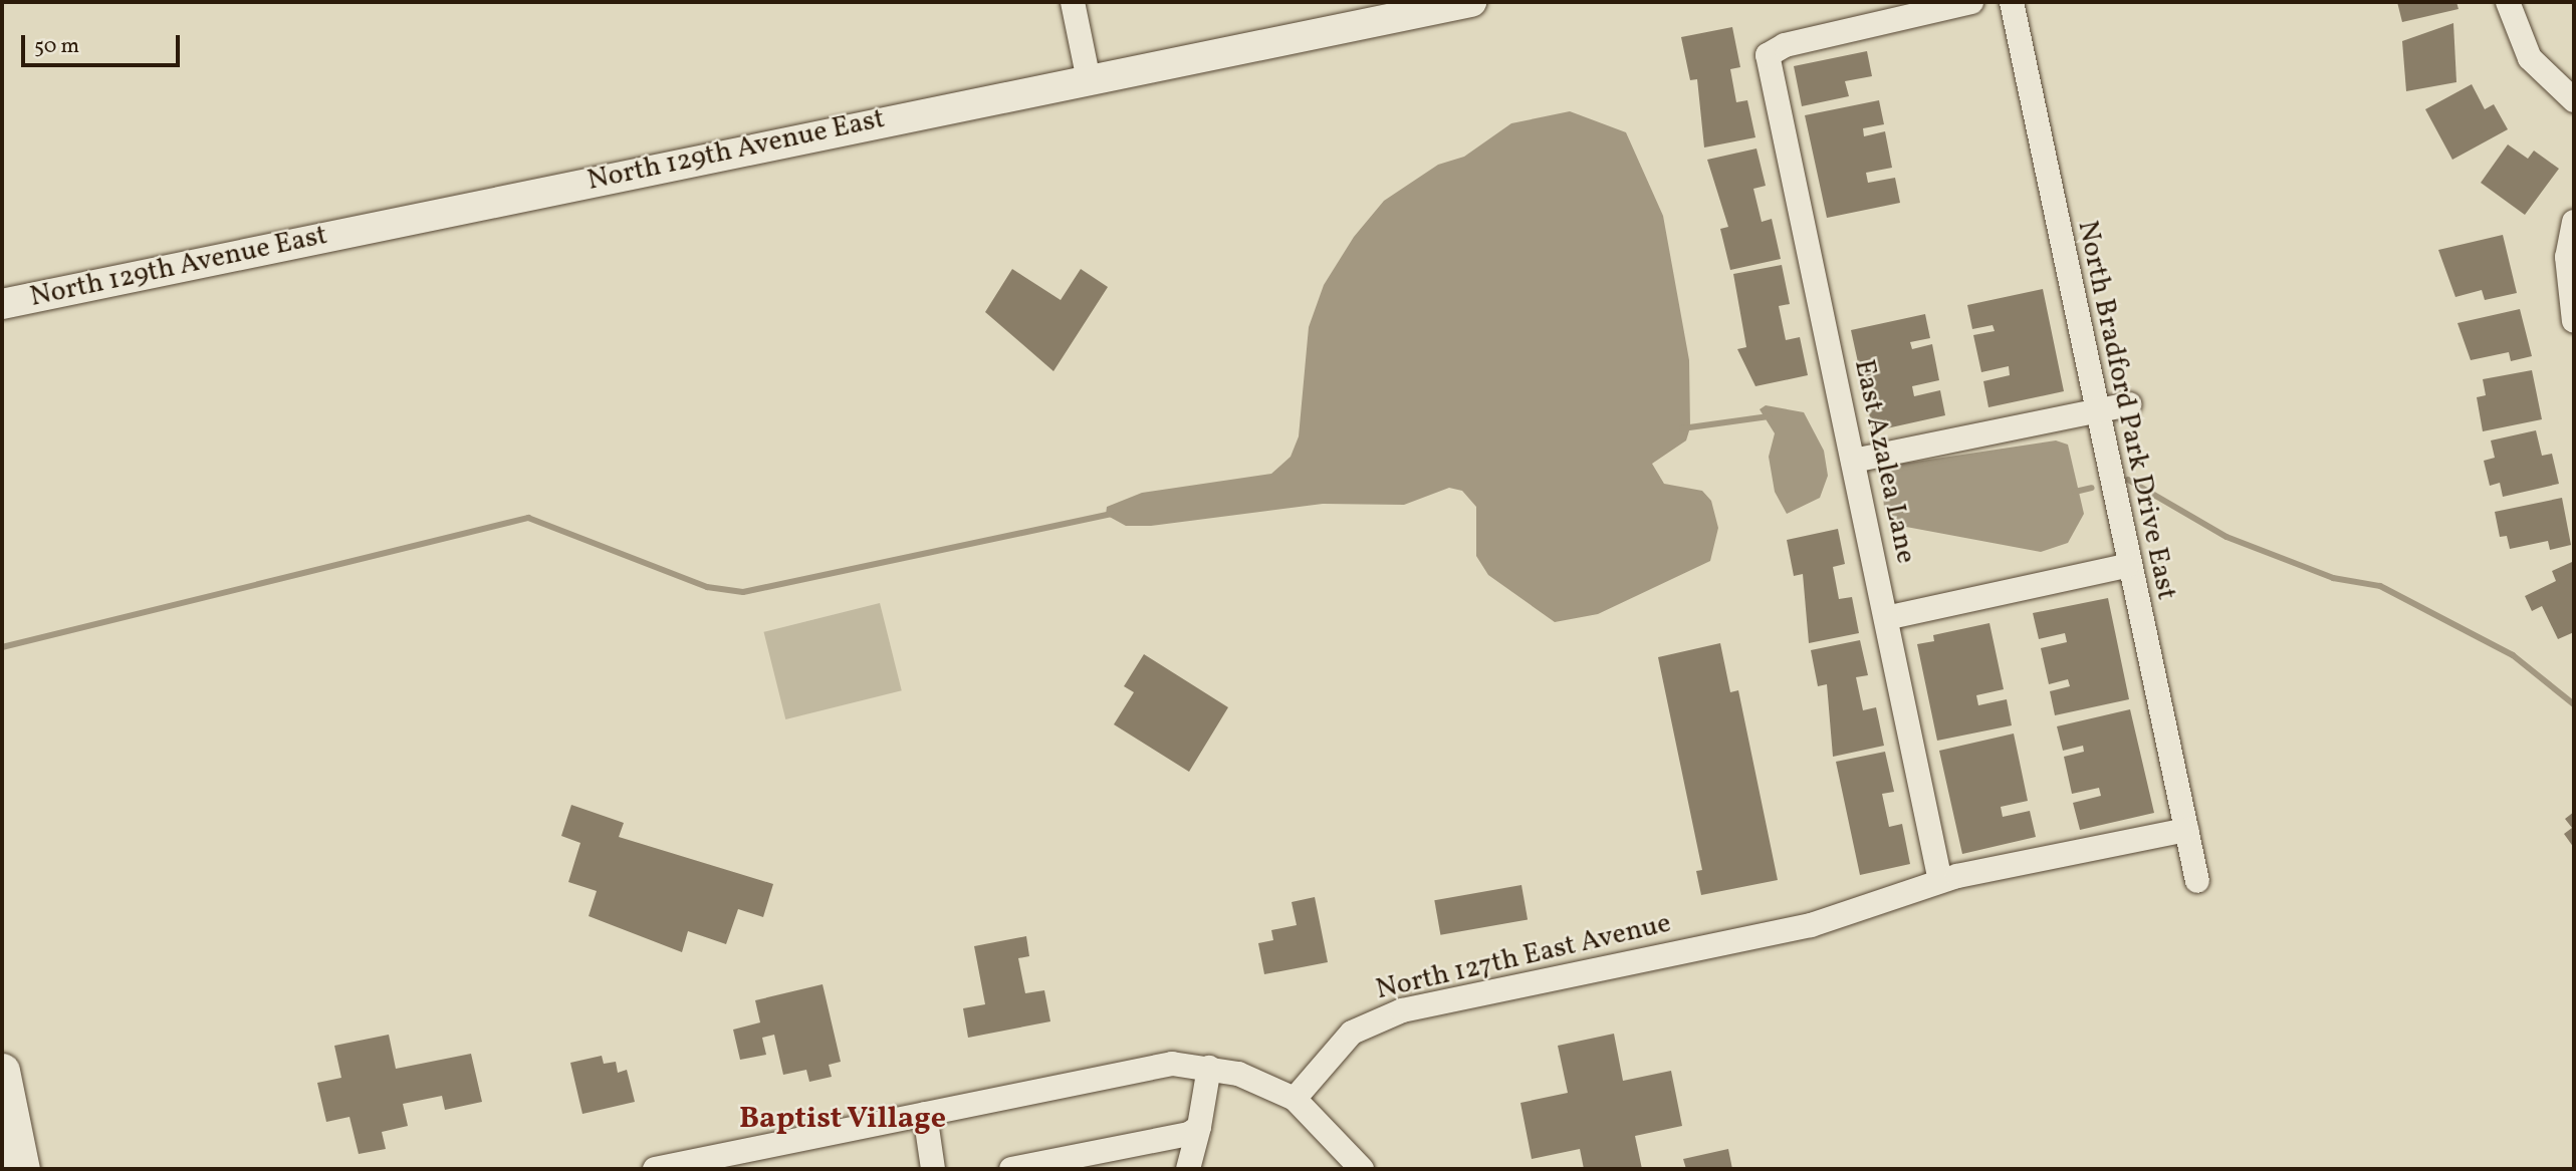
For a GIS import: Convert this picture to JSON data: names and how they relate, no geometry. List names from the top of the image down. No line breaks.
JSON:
{"streets":{"street":["North 129th Avenue East","North Bradford Park Drive East","East Azalea Lane","North 127th East Avenue"]},"crossings":[["North Bradford Park Drive East","North 127th East Avenue"],["East Azalea Lane","North 127th East Avenue"]],"districts":["Baptist Village"],"scale_bar":"50 m"}
